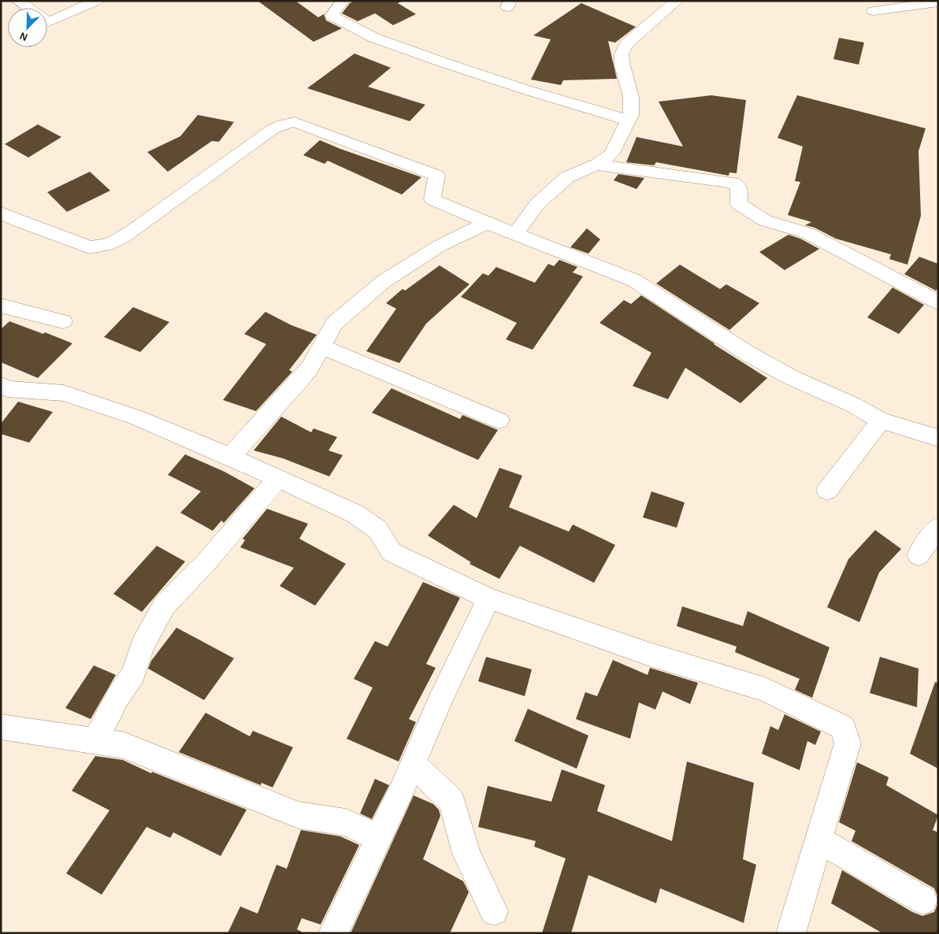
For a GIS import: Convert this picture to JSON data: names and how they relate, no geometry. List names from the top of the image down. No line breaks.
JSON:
{"north":"bottom left"}
